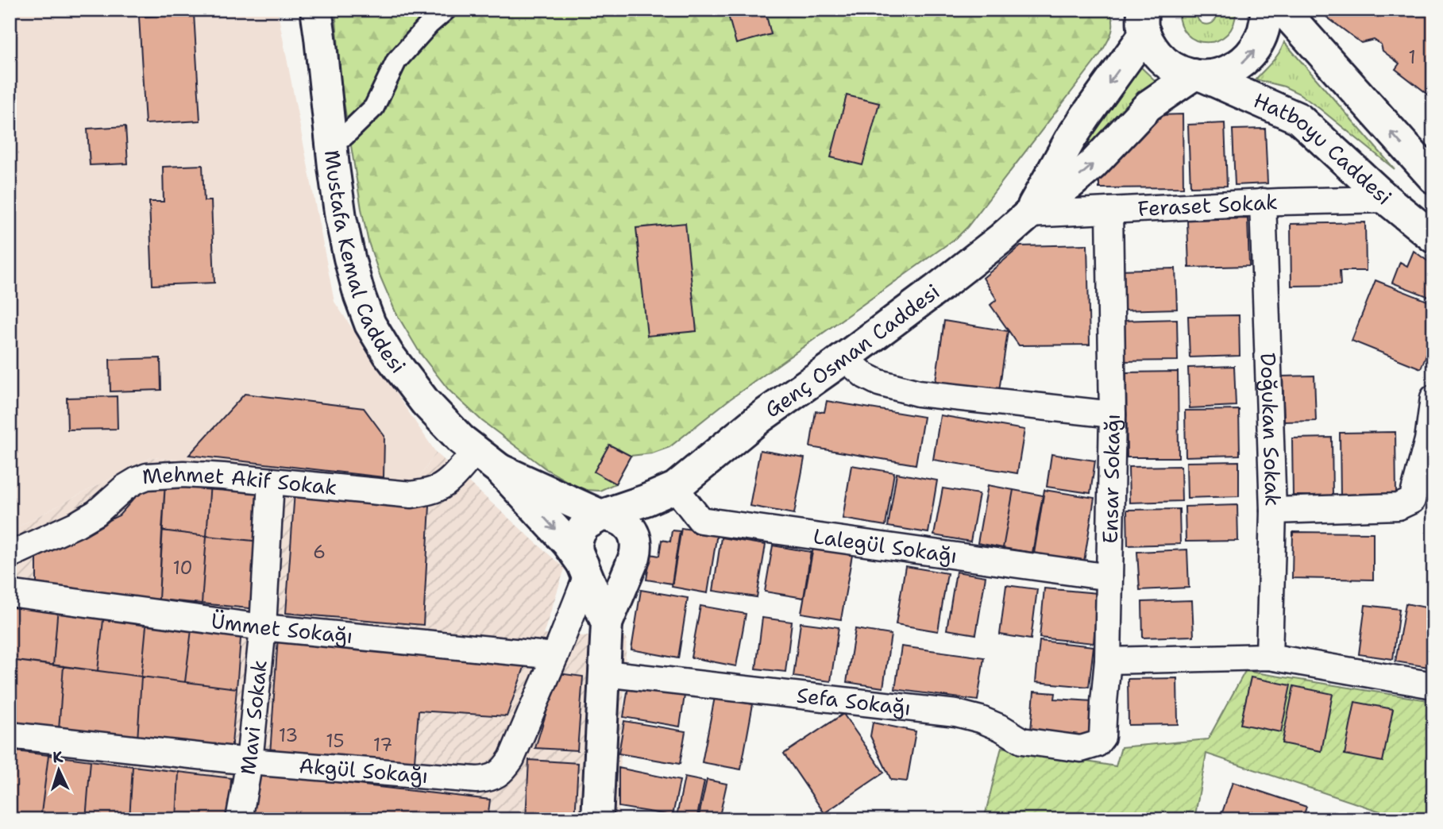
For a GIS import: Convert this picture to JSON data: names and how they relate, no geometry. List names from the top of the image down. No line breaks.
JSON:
{"streets":{"street":["Hatboyu Caddesi","Feraset Sokak","Mustafa Kemal Caddesi","Genç Osman Caddesi","Doğukan Sokak","Ensar Sokağı","Mehmet Akif Sokak","Lalegül Sokağı","Ümmet Sokağı","Sefa Sokağı","Mavi Sokak","Akgül Sokağı"]},"crossings":[["Hatboyu Caddesi","Feraset Sokak"],["Feraset Sokak","Genç Osman Caddesi"],["Feraset Sokak","Doğukan Sokak"],["Feraset Sokak","Ensar Sokağı"],["Mustafa Kemal Caddesi","Genç Osman Caddesi"],["Mustafa Kemal Caddesi","Mehmet Akif Sokak"],["Mustafa Kemal Caddesi","Akgül Sokağı"],["Genç Osman Caddesi","Lalegül Sokağı"],["Genç Osman Caddesi","Sefa Sokağı"],["Genç Osman Caddesi","Akgül Sokağı"],["Ensar Sokağı","Lalegül Sokağı"],["Ensar Sokağı","Sefa Sokağı"],["Mehmet Akif Sokak","Mavi Sokak"],["Ümmet Sokağı","Mavi Sokak"],["Ümmet Sokağı","Akgül Sokağı"],["Mavi Sokak","Akgül Sokağı"]],"house_numbers":["1","6","10","13","15","17"],"north":"top"}
